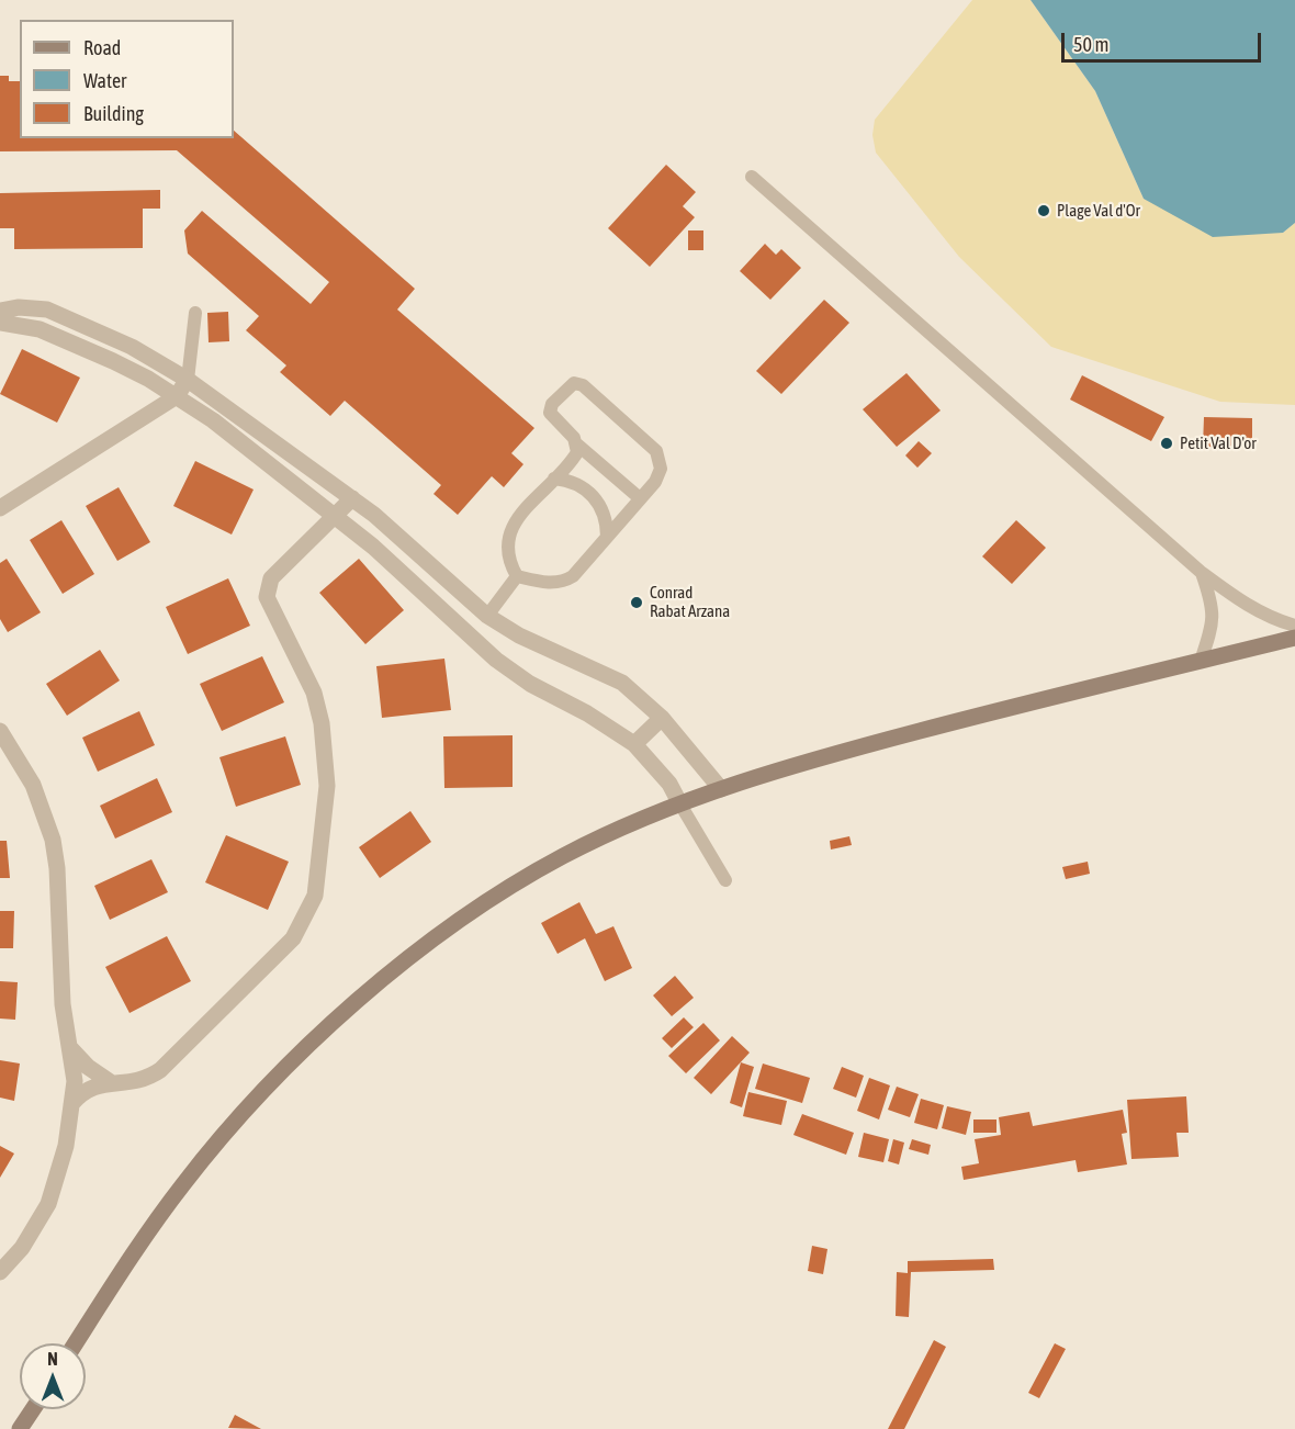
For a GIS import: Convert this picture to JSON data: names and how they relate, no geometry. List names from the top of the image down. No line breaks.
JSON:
{"places":["Plage Val d'Or","Petit Val D'or","Conrad Rabat Arzana"],"legend":["Road","Water","Building"],"scale_bar":"50 m","north":"top"}
